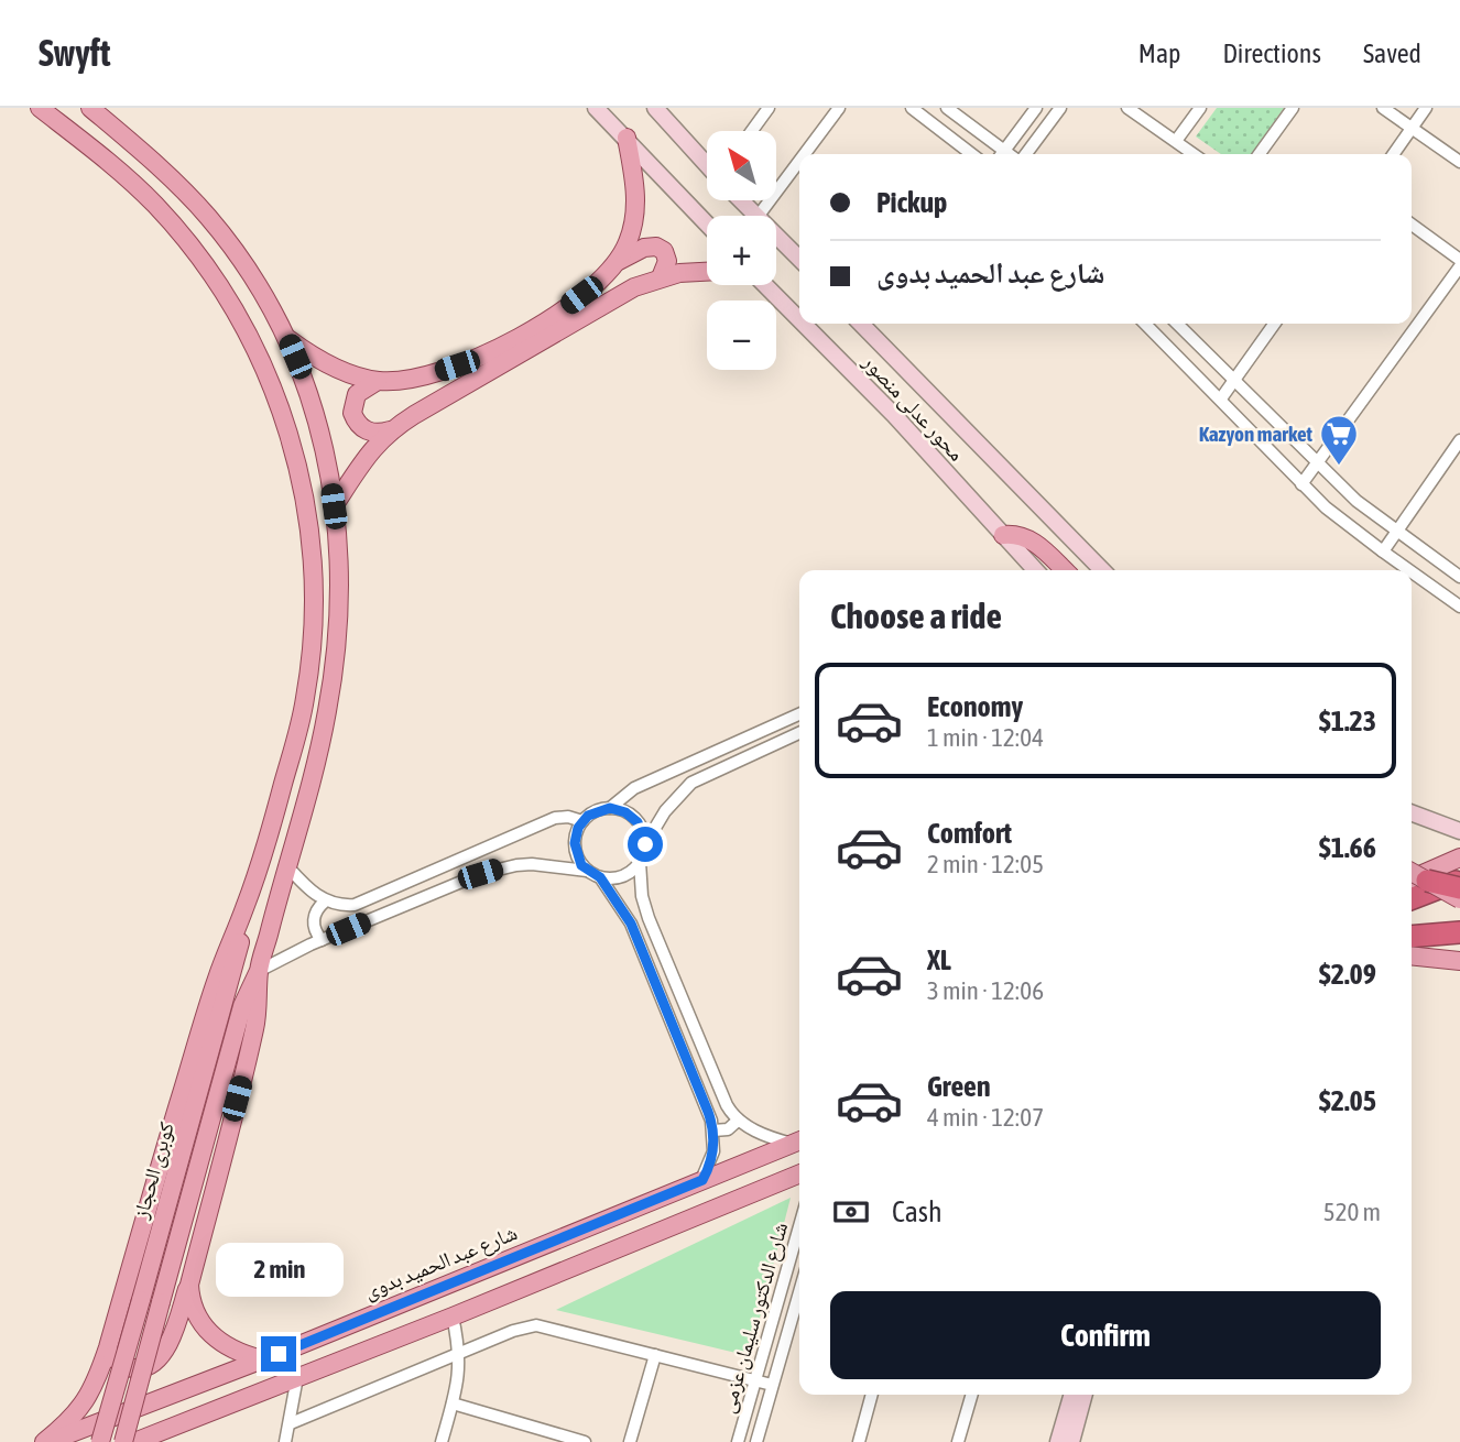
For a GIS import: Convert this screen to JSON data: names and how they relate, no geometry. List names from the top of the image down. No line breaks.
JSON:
{"streets":{"main road":["محور عدلى منصور","كوبرى الحجاز","شارع عبد الحميد بدوى"],"street":["شارع الدكتور سليمان عزمى"]},"places":{"supermarket":["Kazyon market"]},"north":"top left","page":{"header":"Swyft","nav":["Map","Directions","Saved"],"map_buttons":["+","−"],"banner":["Pickup","شارع عبد الحميد بدوى"],"heading":"Choose a ride","list":[{"name":"Economy","note":"1 min · 12:04","value":"$1.23"},{"name":"Comfort","note":"2 min · 12:05","value":"$1.66"},{"name":"XL","note":"3 min · 12:06","value":"$2.09"},{"name":"Green","note":"4 min · 12:07","value":"$2.05"}],"pay":["Cash","520 m"],"bubble":"2 min","buttons":"Confirm"}}
